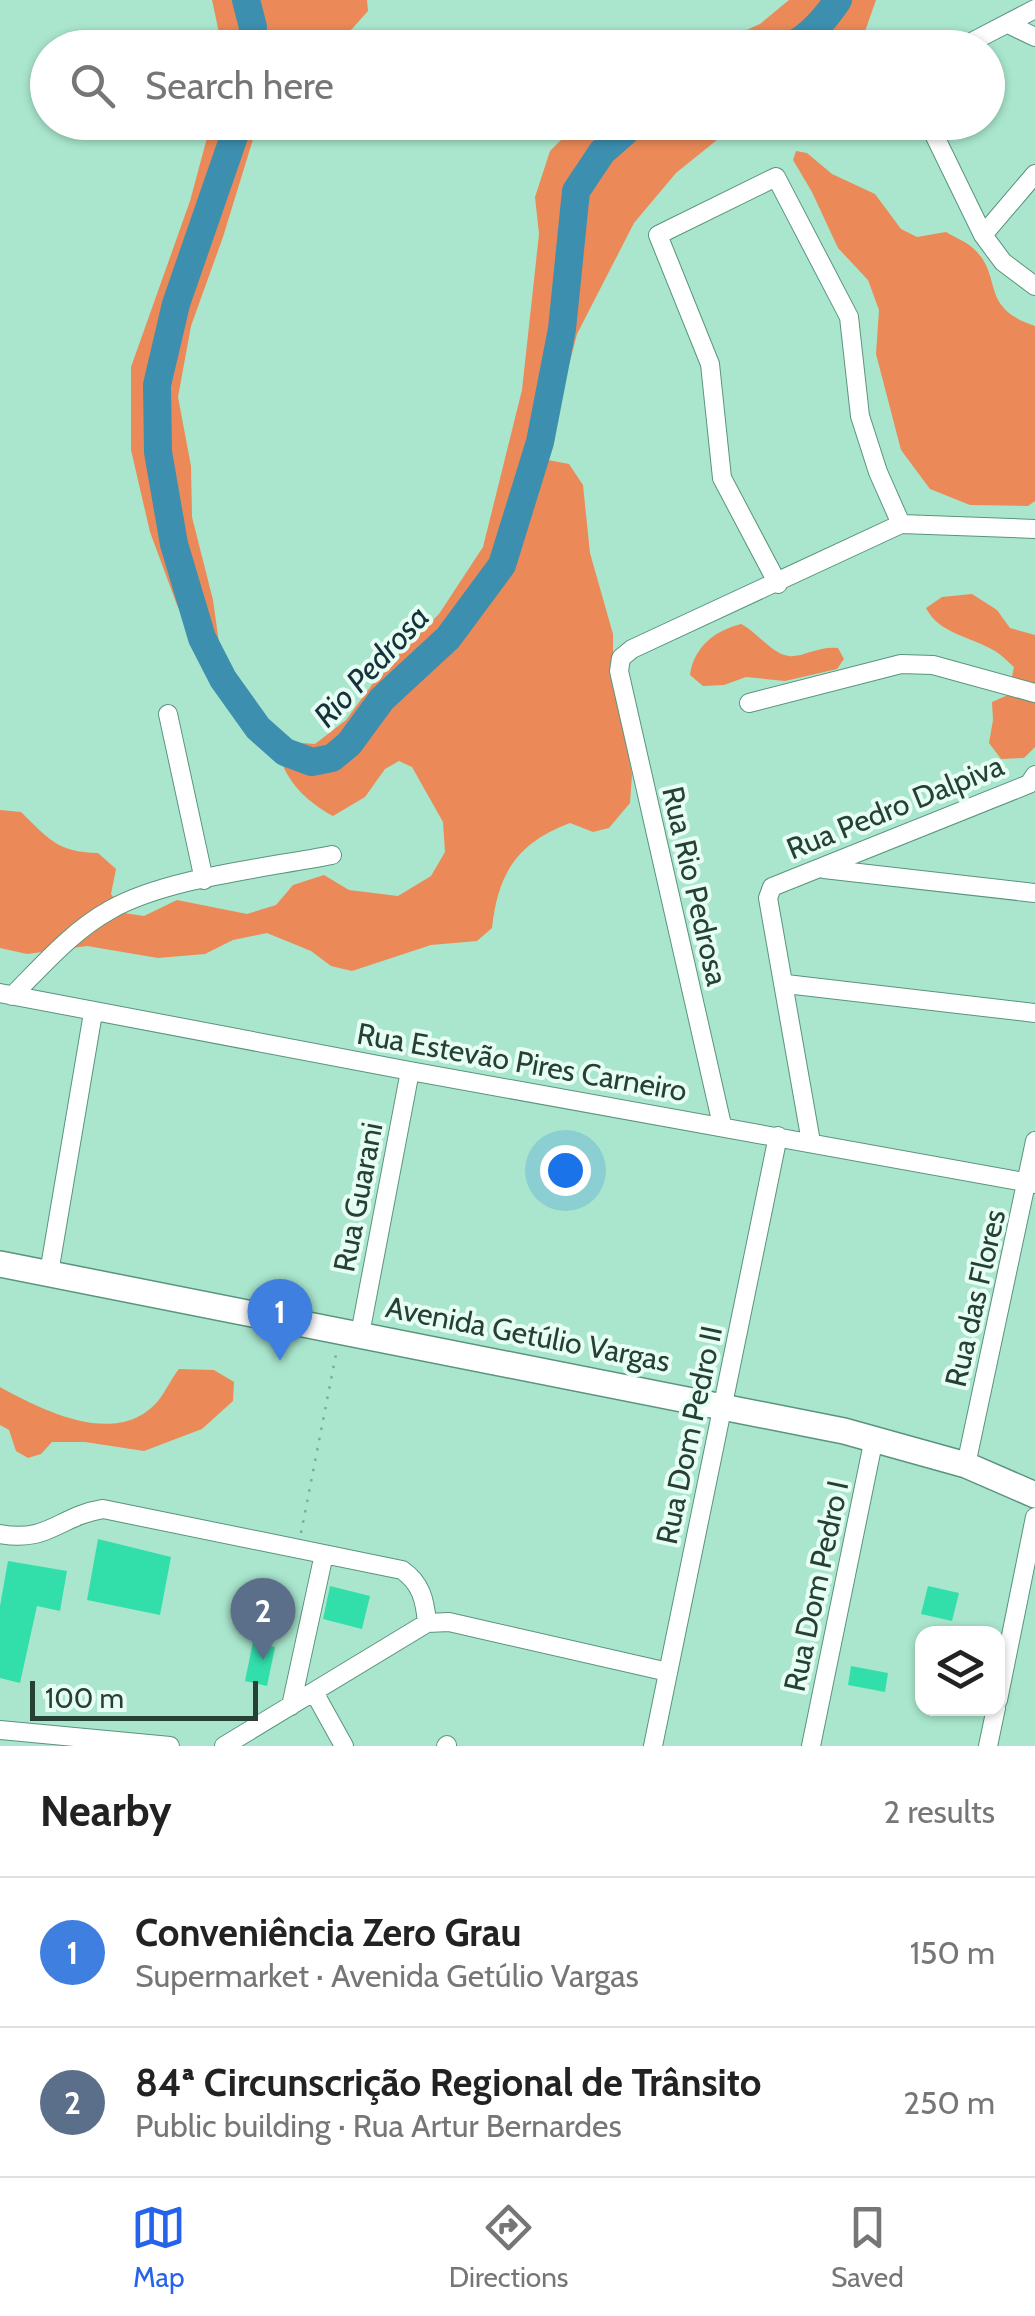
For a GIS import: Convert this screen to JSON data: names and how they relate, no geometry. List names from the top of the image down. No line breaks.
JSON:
{"streets":{"street":["Rua Pedro Dalpiva","Rua Rio Pedrosa","Rua Estevão Pires Carneiro","Rua Guarani","Rua das Flores","Avenida Getúlio Vargas","Rua Dom Pedro II","Rua Dom Pedro I"]},"crossings":[["Rua Rio Pedrosa","Rua Estevão Pires Carneiro"],["Rua Estevão Pires Carneiro","Rua Guarani"],["Rua Estevão Pires Carneiro","Rua das Flores"],["Rua Estevão Pires Carneiro","Rua Dom Pedro II"],["Rua Guarani","Avenida Getúlio Vargas"],["Rua das Flores","Avenida Getúlio Vargas"],["Avenida Getúlio Vargas","Rua Dom Pedro II"],["Avenida Getúlio Vargas","Rua Dom Pedro I"]],"water":["Rio Pedrosa"],"scale_bar":"100 m","page":{"search":"Search here","pins":["1","2"],"scale":"100 m","heading":["Nearby","2 results"],"list":[{"mark":"1","name":"Conveniência Zero Grau","note":"Supermarket · Avenida Getúlio Vargas","value":"150 m"},{"mark":"2","name":"84ª Circunscrição Regional de Trânsito","note":"Public building · Rua Artur Bernardes","value":"250 m"}],"nav":["Map","Directions","Saved"]}}
